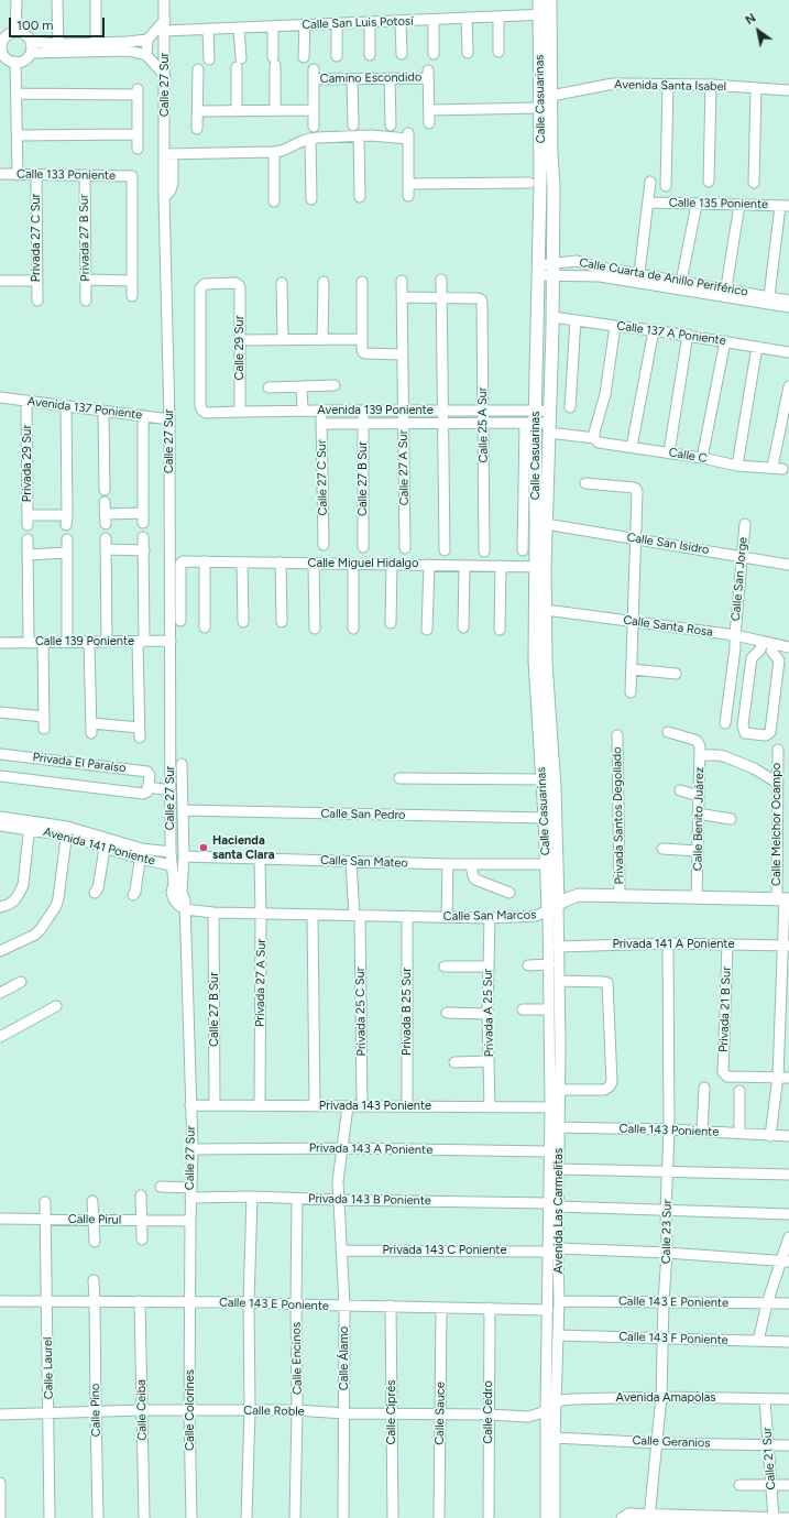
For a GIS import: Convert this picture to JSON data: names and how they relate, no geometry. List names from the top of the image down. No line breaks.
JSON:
{"streets":{"main road":["Calle Casuarinas","Calle San Marcos"],"street":["Calle San Luis Potosí","Camino Escondido","Calle 27 Sur","Avenida Santa Isabel","Calle 133 Poniente","Calle 135 Poniente","Privada 27 C Sur","Privada 27 B Sur","Calle Cuarta de Anillo Periférico","Calle 137 A Poniente","Calle 29 Sur","Avenida 137 Poniente","Avenida 139 Poniente","Calle 25 A Sur","Calle C","Privada 29 Sur","Calle 27 A Sur","Calle 27 C Sur","Calle 27 B Sur","Calle San Isidro","Calle Miguel Hidalgo","Calle San Jorge","Calle Santa Rosa","Calle 139 Poniente","Privada El Paraíso","Calle San Pedro","Privada Santos Degollado","Calle Benito Juárez","Calle Melchor Ocampo","Avenida 141 Poniente","Calle San Mateo","Privada 141 A Poniente","Privada 27 A Sur","Privada 21 B Sur","Privada 25 C Sur","Privada B 25 Sur","Privada A 25 Sur","Privada 143 Poniente","Calle 143 Poniente","Privada 143 A Poniente","Privada 143 B Poniente","Avenida Las Carmelitas","Calle Pirul","Calle 23 Sur","Privada 143 C Poniente","Calle 143 E Poniente","Calle 143 F Poniente","Calle Encinos","Calle Álamo","Calle Laurel","Avenida Amapolas","Calle Pino","Calle Ceiba","Calle Colorines","Calle Roble","Calle Ciprés","Calle Cedro","Calle Sauce","Calle Geranios","Calle 21 Sur"]},"crossings":[["Calle San Luis Potosí","Calle 27 Sur"],["Calle San Luis Potosí","Calle Casuarinas"],["Calle 27 Sur","Avenida 137 Poniente"],["Calle 27 Sur","Calle 139 Poniente"],["Calle 27 Sur","Privada El Paraíso"],["Calle 27 Sur","Avenida 141 Poniente"],["Calle 27 Sur","Calle San Marcos"],["Calle 27 Sur","Privada 143 Poniente"],["Calle 27 Sur","Privada 143 A Poniente"],["Calle 27 Sur","Privada 143 B Poniente"],["Calle 27 Sur","Calle Pirul"],["Calle 27 Sur","Calle 143 E Poniente"],["Calle 27 Sur","Calle Colorines"],["Avenida Santa Isabel","Calle Casuarinas"],["Calle Casuarinas","Calle Cuarta de Anillo Periférico"],["Calle Casuarinas","Calle 137 A Poniente"],["Calle Casuarinas","Avenida 139 Poniente"],["Calle Casuarinas","Calle San Isidro"],["Calle Casuarinas","Calle Miguel Hidalgo"],["Calle Casuarinas","Calle Santa Rosa"],["Calle Casuarinas","Calle San Pedro"],["Calle Casuarinas","Calle San Mateo"],["Calle Casuarinas","Calle San Marcos"],["Calle Casuarinas","Avenida Las Carmelitas"],["Calle 133 Poniente","Privada 27 C Sur"],["Calle 133 Poniente","Privada 27 B Sur"],["Calle 29 Sur","Avenida 139 Poniente"],["Avenida 137 Poniente","Privada 29 Sur"],["Avenida 139 Poniente","Calle 25 A Sur"],["Avenida 139 Poniente","Calle C"],["Avenida 139 Poniente","Calle 27 A Sur"],["Avenida 139 Poniente","Calle 27 C Sur"],["Avenida 139 Poniente","Calle 27 B Sur"],["Calle 27 B Sur","Calle San Marcos"],["Calle 27 B Sur","Privada 143 Poniente"],["Calle San Isidro","Calle San Jorge"],["Calle San Jorge","Calle Santa Rosa"],["Privada Santos Degollado","Calle San Marcos"],["Calle Benito Juárez","Calle San Marcos"],["Calle Melchor Ocampo","Calle San Marcos"],["Calle Melchor Ocampo","Privada 141 A Poniente"],["Calle Melchor Ocampo","Privada 21 B Sur"],["Calle Melchor Ocampo","Calle 143 Poniente"],["Calle San Mateo","Privada 27 A Sur"],["Calle San Mateo","Privada 25 C Sur"],["Calle San Marcos","Privada 27 A Sur"],["Calle San Marcos","Privada 25 C Sur"],["Calle San Marcos","Privada B 25 Sur"],["Calle San Marcos","Privada A 25 Sur"],["Calle San Marcos","Avenida Las Carmelitas"],["Privada 141 A Poniente","Privada 21 B Sur"],["Privada 141 A Poniente","Avenida Las Carmelitas"],["Privada 141 A Poniente","Calle 23 Sur"],["Privada 27 A Sur","Privada 143 Poniente"],["Privada 25 C Sur","Privada 143 Poniente"],["Privada B 25 Sur","Privada 143 Poniente"],["Privada A 25 Sur","Privada 143 Poniente"],["Privada 143 Poniente","Avenida Las Carmelitas"],["Privada 143 Poniente","Calle Álamo"],["Calle 143 Poniente","Avenida Las Carmelitas"],["Calle 143 Poniente","Calle 23 Sur"],["Privada 143 A Poniente","Avenida Las Carmelitas"],["Privada 143 A Poniente","Calle Álamo"],["Privada 143 B Poniente","Avenida Las Carmelitas"],["Privada 143 B Poniente","Calle 23 Sur"],["Privada 143 B Poniente","Calle Encinos"],["Privada 143 B Poniente","Calle Álamo"],["Avenida Las Carmelitas","Privada 143 C Poniente"],["Avenida Las Carmelitas","Calle 143 E Poniente"],["Avenida Las Carmelitas","Calle 143 F Poniente"],["Avenida Las Carmelitas","Avenida Amapolas"],["Avenida Las Carmelitas","Calle Roble"],["Avenida Las Carmelitas","Calle Geranios"],["Calle Pirul","Calle Laurel"],["Calle 23 Sur","Privada 143 C Poniente"],["Calle 23 Sur","Calle 143 E Poniente"],["Calle 23 Sur","Calle 143 F Poniente"],["Calle 23 Sur","Avenida Amapolas"],["Calle 23 Sur","Calle Geranios"],["Privada 143 C Poniente","Calle Álamo"],["Calle 143 E Poniente","Calle Encinos"],["Calle 143 E Poniente","Calle Álamo"],["Calle 143 E Poniente","Calle Laurel"],["Calle 143 E Poniente","Calle Pino"],["Calle 143 E Poniente","Calle Ceiba"],["Calle 143 E Poniente","Calle Colorines"],["Calle 143 E Poniente","Calle Ciprés"],["Calle 143 E Poniente","Calle Cedro"],["Calle 143 E Poniente","Calle Sauce"],["Calle Encinos","Calle Roble"],["Calle Álamo","Calle Roble"],["Calle Laurel","Calle Roble"],["Avenida Amapolas","Calle Roble"],["Avenida Amapolas","Calle 21 Sur"],["Calle Pino","Calle Roble"],["Calle Ceiba","Calle Roble"],["Calle Colorines","Calle Roble"],["Calle Roble","Calle Ciprés"],["Calle Roble","Calle Cedro"],["Calle Roble","Calle Sauce"],["Calle Geranios","Calle 21 Sur"]],"places":["Hacienda santa Clara"],"scale_bar":"100 m","north":"top left"}
